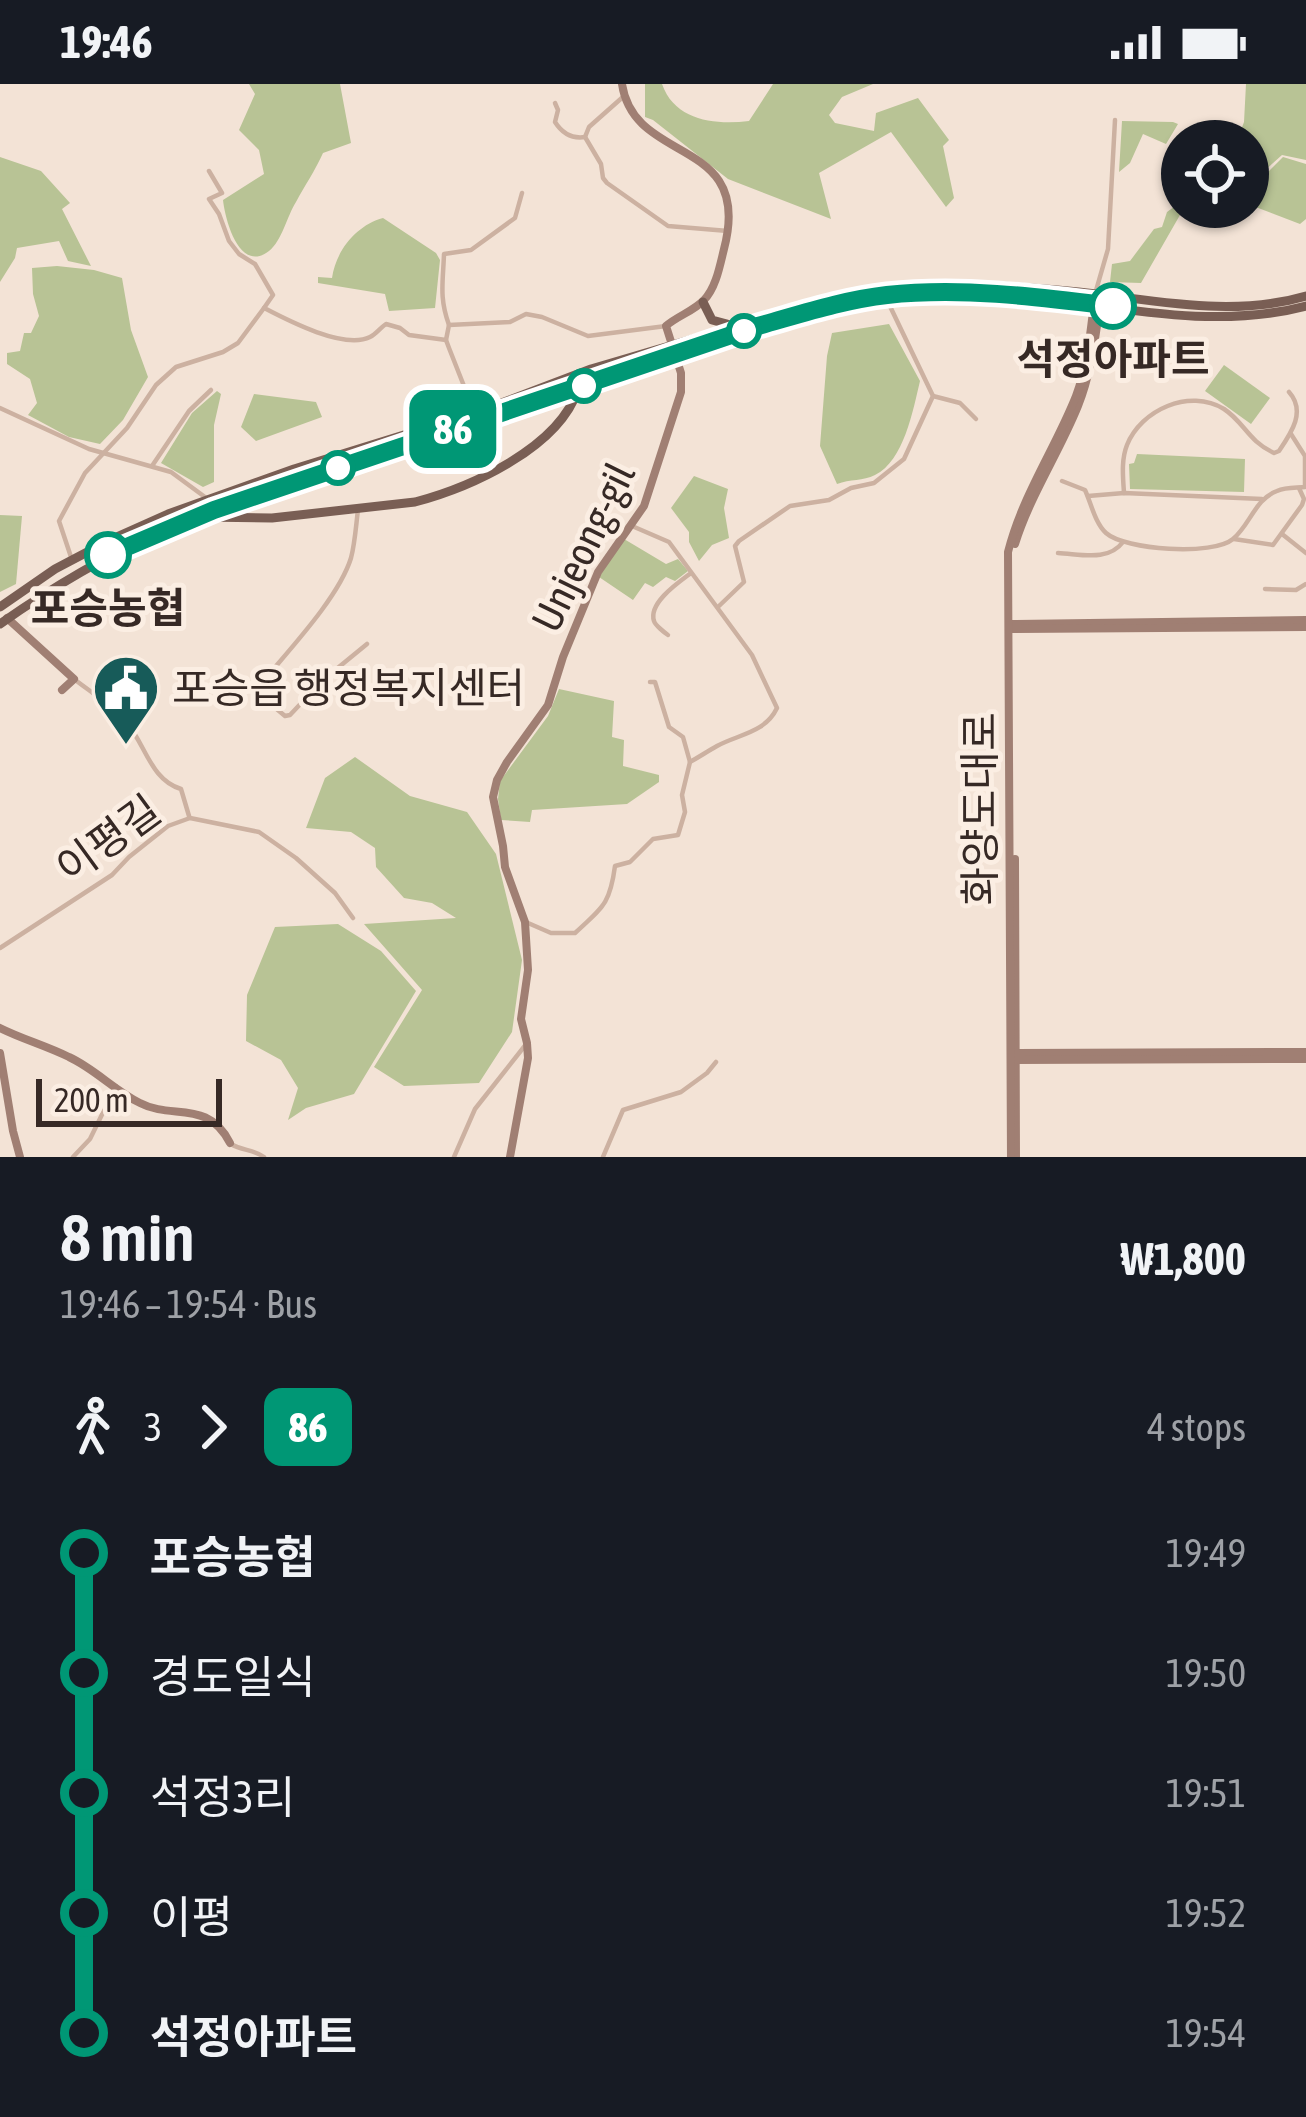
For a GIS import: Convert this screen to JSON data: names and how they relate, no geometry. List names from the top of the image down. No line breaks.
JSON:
{"streets":{"street":["Unjeong-gil","화양도대로","이평길"]},"places":{"other":["석정아파트","포승농협"],"public building":["포승읍 행정복지센터"]},"lines":["bus line 86"],"scale_bar":"200 m","page":{"status":"19:46","on_map":"86","scale":"200 m","heading":["8 min","19:46 – 19:54 · Bus","₩1,800"],"legs":["3","86","4 stops"],"list":[{"name":"포승농협","value":"19:49"},{"name":"경도일식","value":"19:50"},{"name":"석정3리","value":"19:51"},{"name":"이평","value":"19:52"},{"name":"석정아파트","value":"19:54"}]}}
